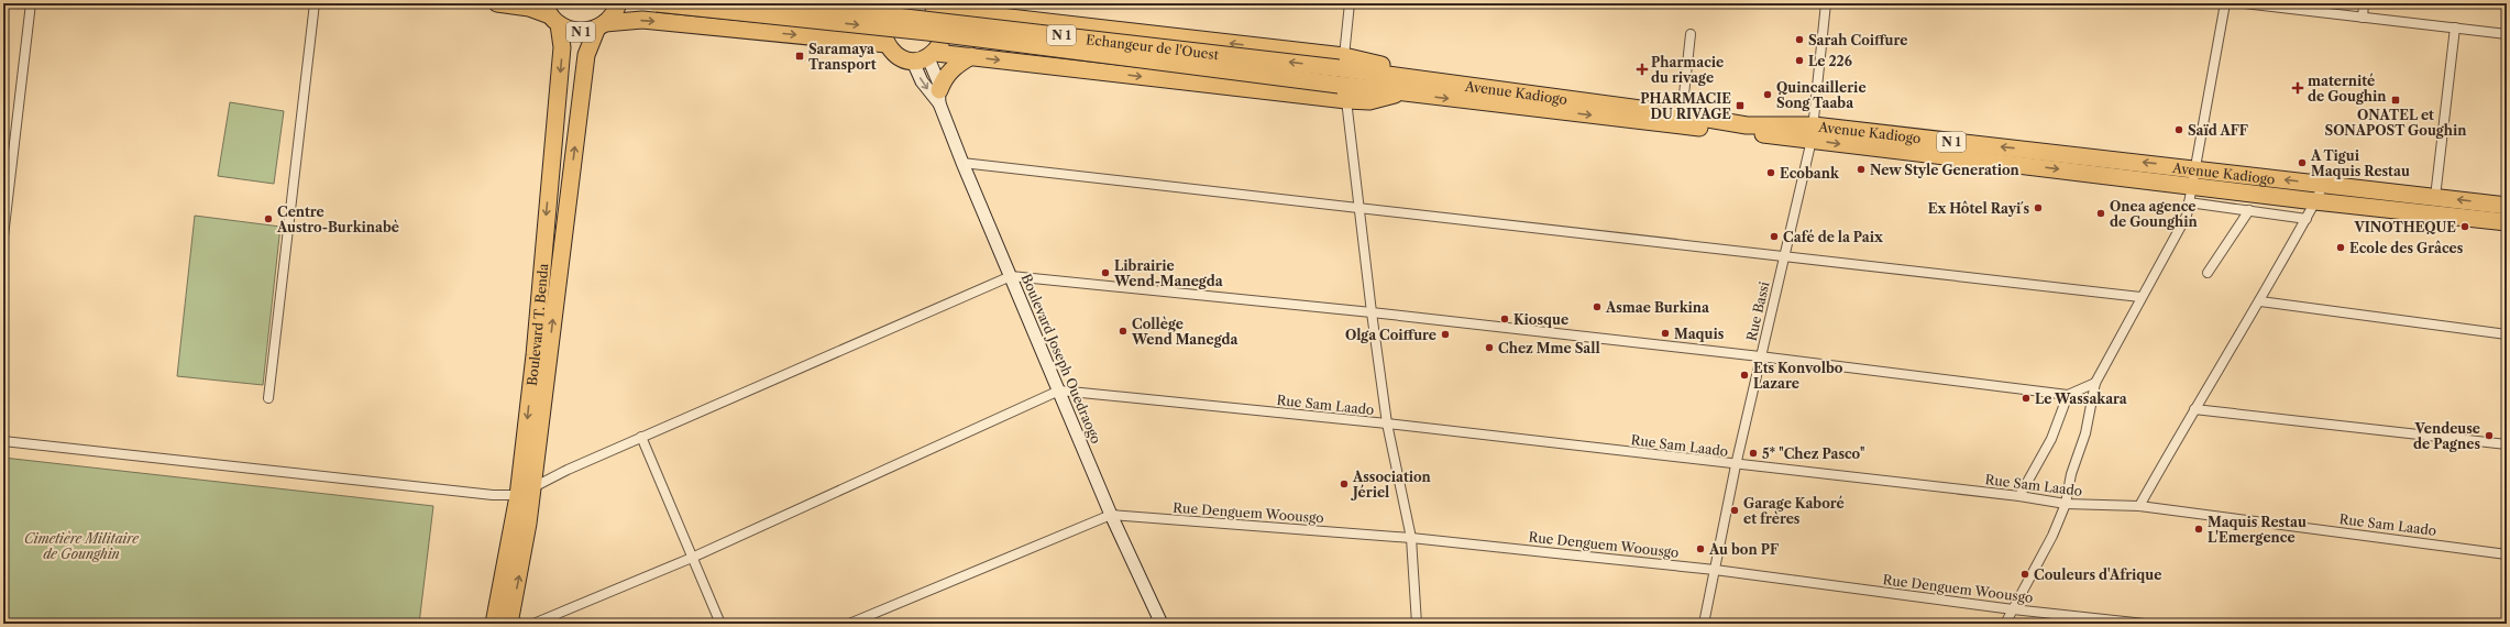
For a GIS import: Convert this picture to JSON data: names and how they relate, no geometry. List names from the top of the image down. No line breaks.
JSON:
{"streets":{"highway":["N 1","Echangeur de l'Ouest","Avenue Kadiogo","Boulevard T. Benda"],"street":["Rue Bassi","Boulevard Joseph Ouedraogo","Rue Sam Laado","Rue Denguem Woousgo"]},"crossings":[["N 1","Echangeur de l'Ouest"],["N 1","Avenue Kadiogo"],["N 1","Boulevard T. Benda"],["N 1","Boulevard Joseph Ouedraogo"],["Echangeur de l'Ouest","Avenue Kadiogo"],["Avenue Kadiogo","Rue Bassi"],["Rue Bassi","Rue Sam Laado"],["Rue Bassi","Rue Denguem Woousgo"],["Boulevard Joseph Ouedraogo","Rue Sam Laado"],["Boulevard Joseph Ouedraogo","Rue Denguem Woousgo"]],"parks":["Cimetière Militaire de Gounghin"],"places":{"other":["Sarah Coiffure","Le 226","Quincaillerie Song Taaba","Saïd AFF","A Tigui Maquis Restau","New Style Generation","Ecobank","Ex Hôtel Rayi´s","Onea agence de Gounghin","Centre Austro-Burkinabè","VINOTHEQUE","Café de la Paix","Ecole des Grâces","Librairie Wend-Manegda","Asmae Burkina","Kiosque","Collège Wend Manegda","Maquis","Olga Coiffure","Chez Mme Sall","Ets Konvolbo Lazare","Le Wassakara","Vendeuse de Pagnes","5* \"Chez Pasco\"","Association Jériel","Garage Kaboré et frères","Maquis Restau L'Emergence","Au bon PF","Couleurs d'Afrique"],"transit":["Saramaya Transport","ONATEL et SONAPOST Goughin","PHARMACIE DU RIVAGE"],"health":["Pharmacie du rivage","maternité de Goughin"]}}
